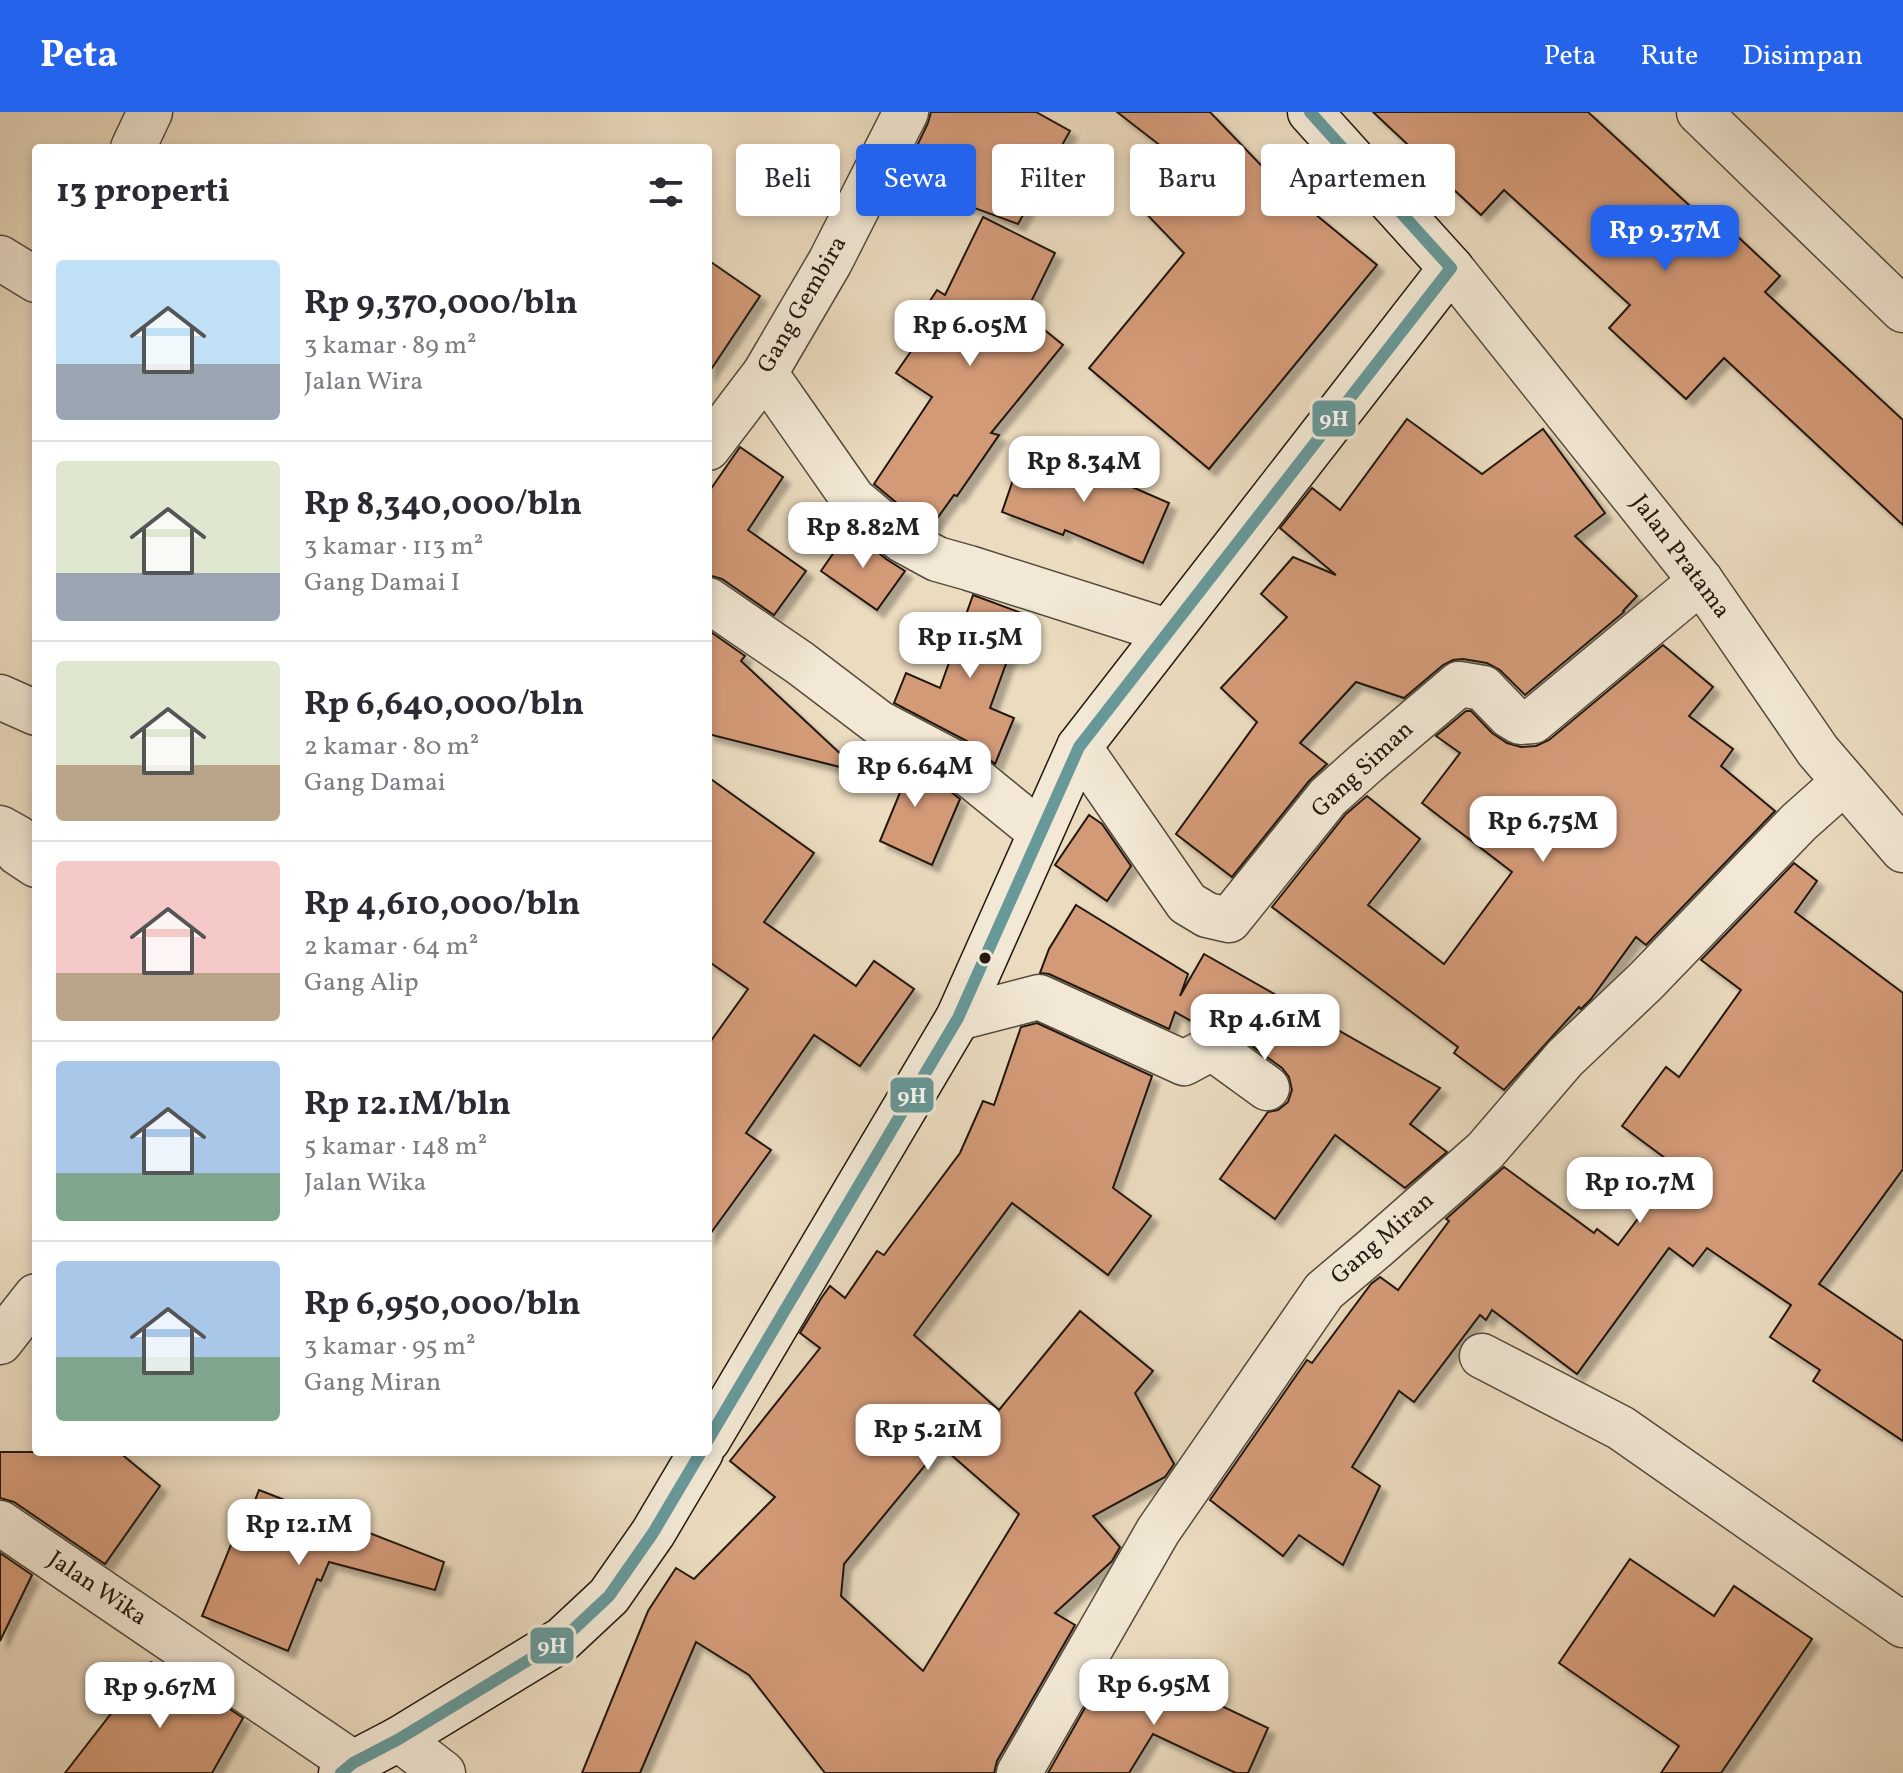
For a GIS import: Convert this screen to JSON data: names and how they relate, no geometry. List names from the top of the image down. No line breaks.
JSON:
{"streets":{"street":["Gang Gembira","Jalan Pratama","Gang Siman","Gang Miran","Jalan Wika"]},"crossings":[["Jalan Pratama","Gang Siman"],["Jalan Pratama","Gang Miran"]],"lines":["transit line 9H"],"page":{"header":"Peta","nav":["Peta","Rute","Disimpan"],"chip":["Beli","Sewa","Filter","Baru","Apartemen"],"heading":"13 properti","price":["Rp 9.37M","Rp 6.05M","Rp 8.34M","Rp 8.82M","Rp 11.5M","Rp 6.64M","Rp 6.75M","Rp 4.61M","Rp 10.7M","Rp 5.21M","Rp 12.1M","Rp 6.95M","Rp 9.67M"],"list":[{"name":"Rp 9,370,000/bln","note":"3 kamar · 89 m² · Jalan Wira"},{"name":"Rp 8,340,000/bln","note":"3 kamar · 113 m² · Gang Damai I"},{"name":"Rp 6,640,000/bln","note":"2 kamar · 80 m² · Gang Damai"},{"name":"Rp 4,610,000/bln","note":"2 kamar · 64 m² · Gang Alip"},{"name":"Rp 12.1M/bln","note":"5 kamar · 148 m² · Jalan Wika"},{"name":"Rp 6,950,000/bln","note":"3 kamar · 95 m² · Gang Miran"}]}}
